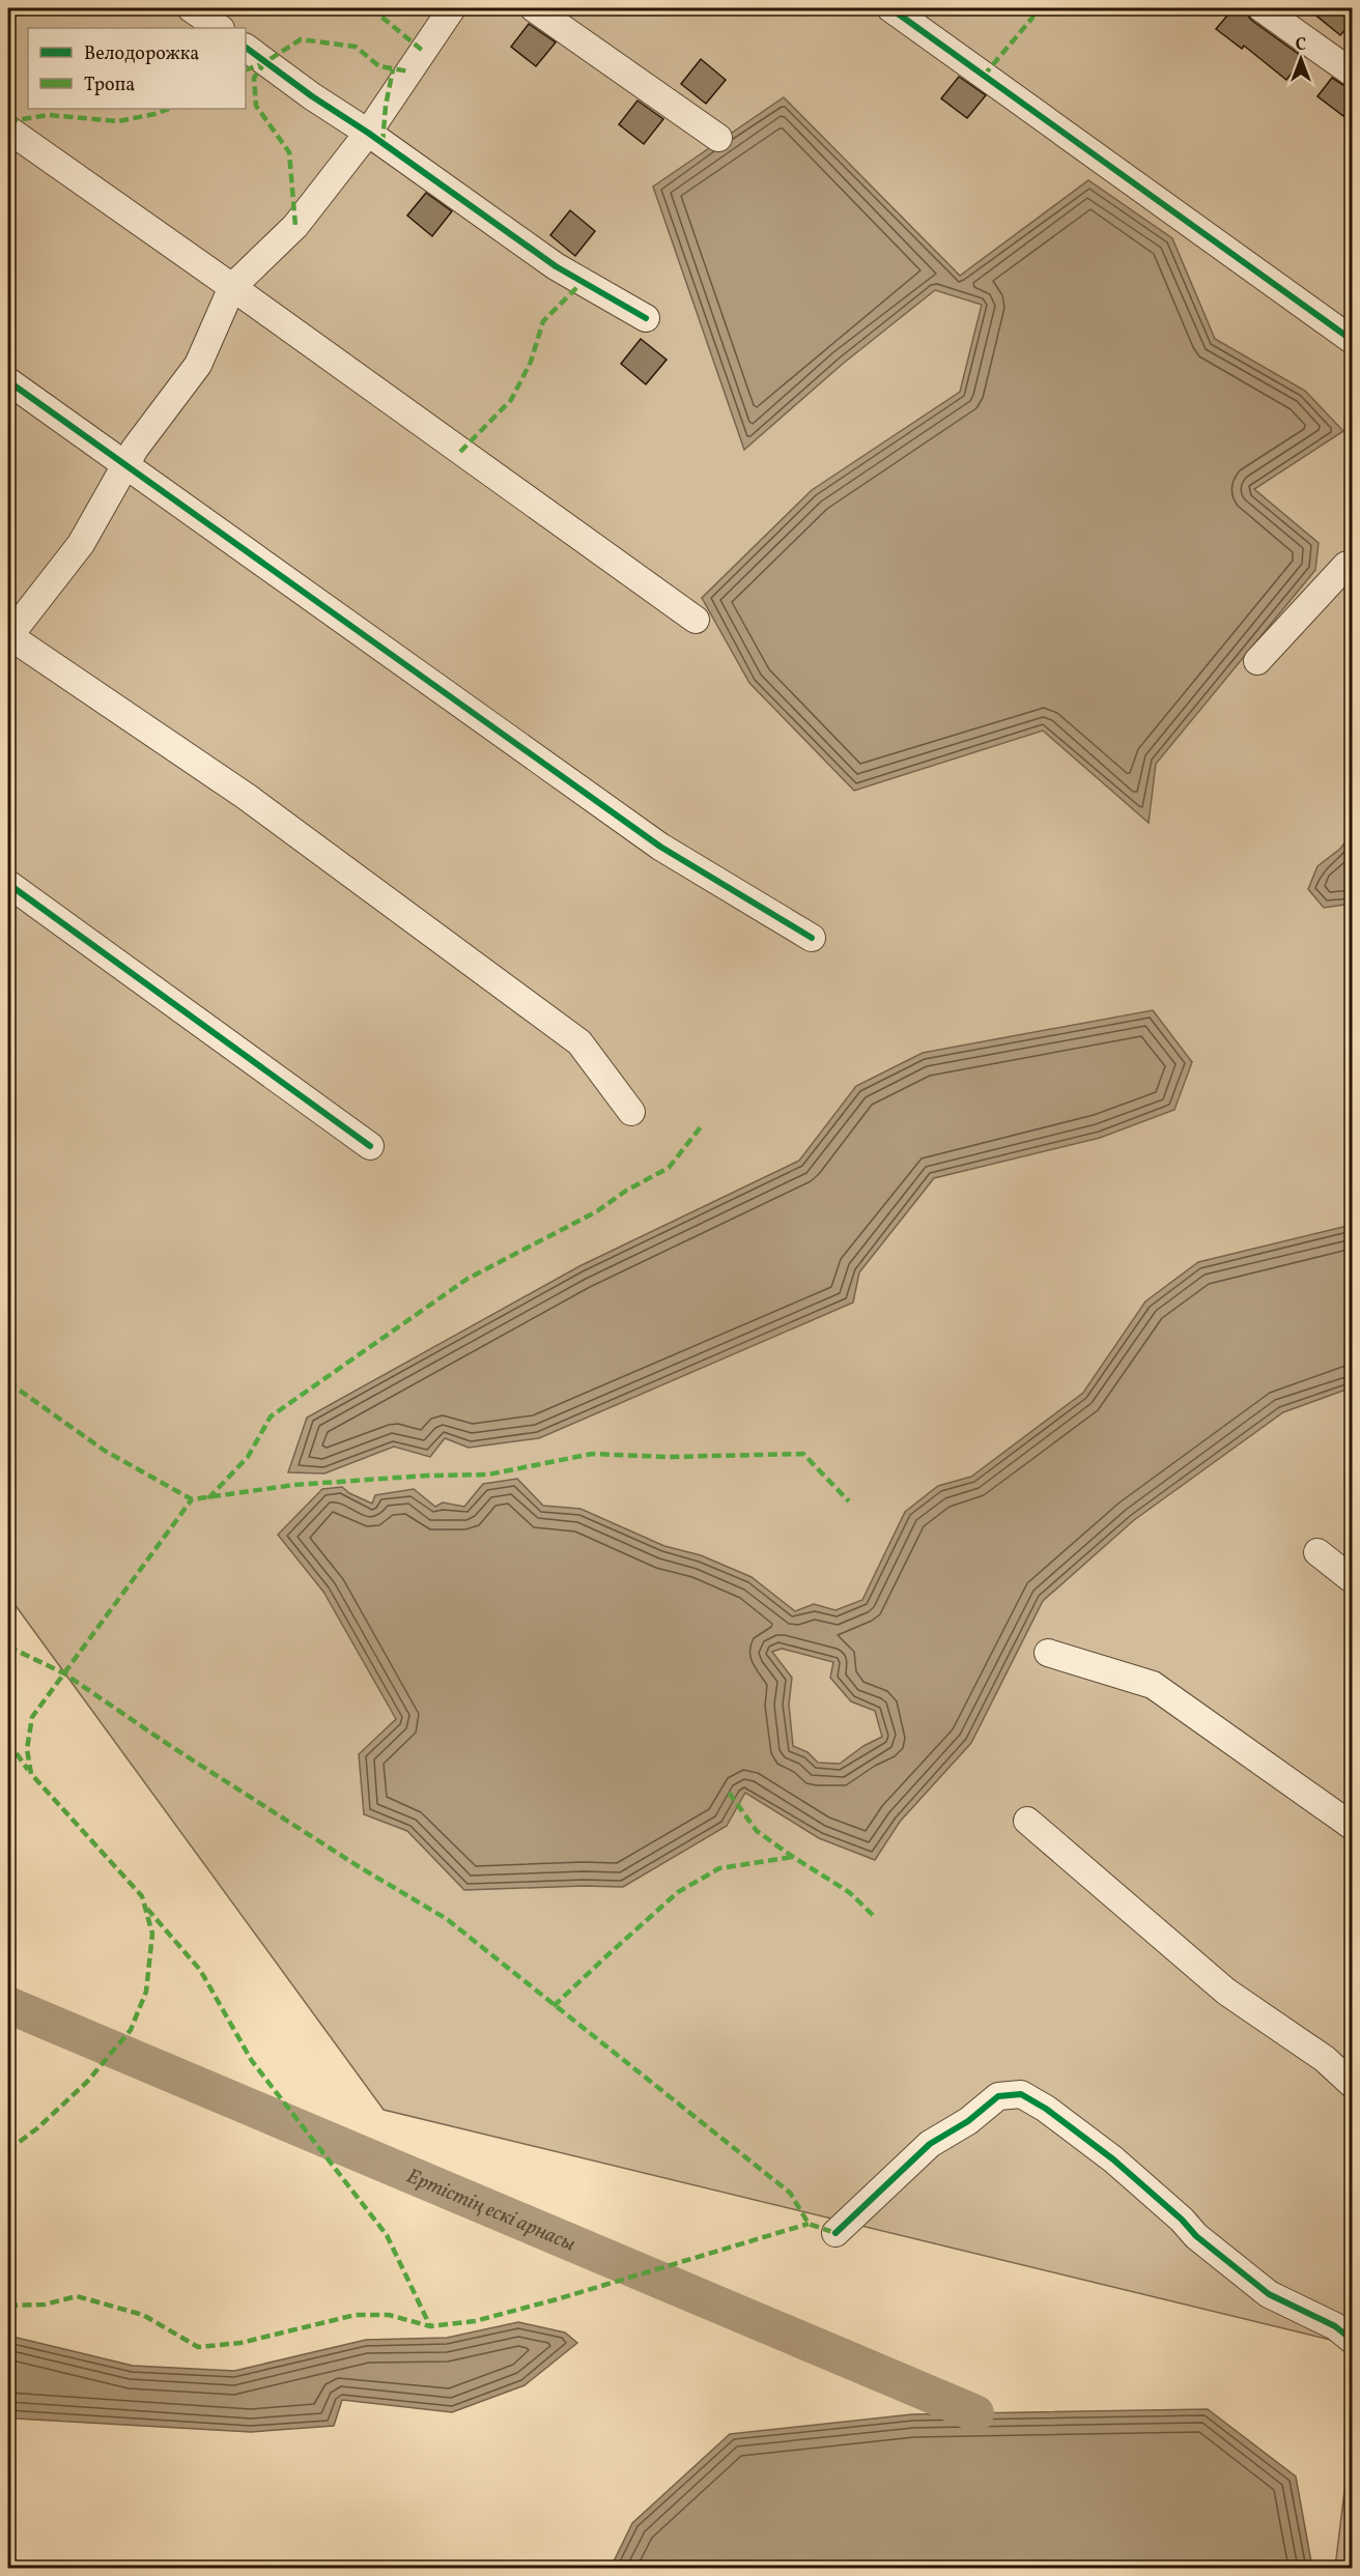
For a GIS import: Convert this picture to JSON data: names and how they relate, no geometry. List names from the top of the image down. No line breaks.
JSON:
{"water":["Ертістің ескі арнасы"],"legend":["Велодорожка","Тропа"],"north":"top"}
